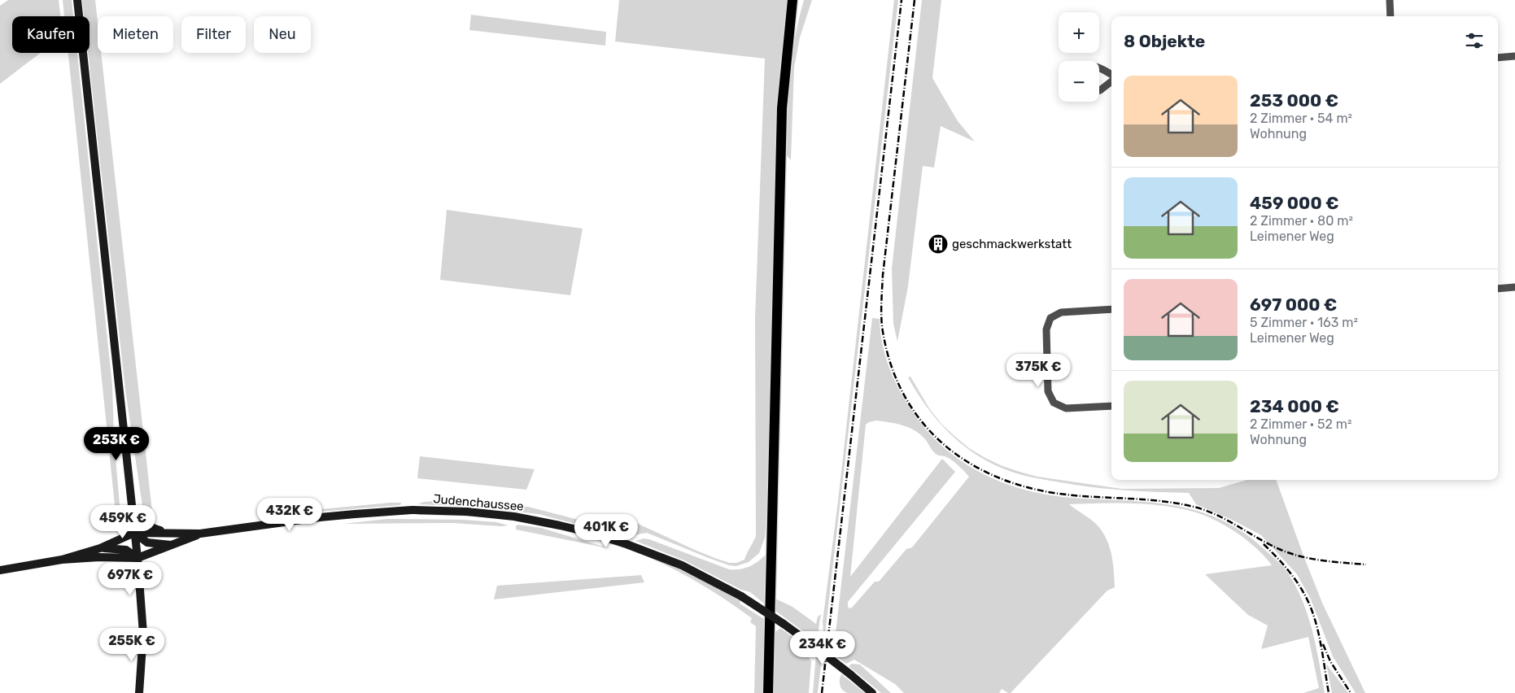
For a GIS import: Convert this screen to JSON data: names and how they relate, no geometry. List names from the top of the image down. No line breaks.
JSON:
{"streets":{"main road":["Judenchaussee"]},"places":{"building":["geschmackwerkstatt"]},"page":{"map_buttons":["+","−"],"chip":["Kaufen","Mieten","Filter","Neu"],"heading":"8 Objekte","list":[{"name":"253 000 €","note":"2 Zimmer · 54 m² · Wohnung"},{"name":"459 000 €","note":"2 Zimmer · 80 m² · Leimener Weg"},{"name":"697 000 €","note":"5 Zimmer · 163 m² · Leimener Weg"},{"name":"234 000 €","note":"2 Zimmer · 52 m² · Wohnung"}],"price":["375K €","253K €","432K €","459K €","401K €","697K €","255K €","234K €"]}}
